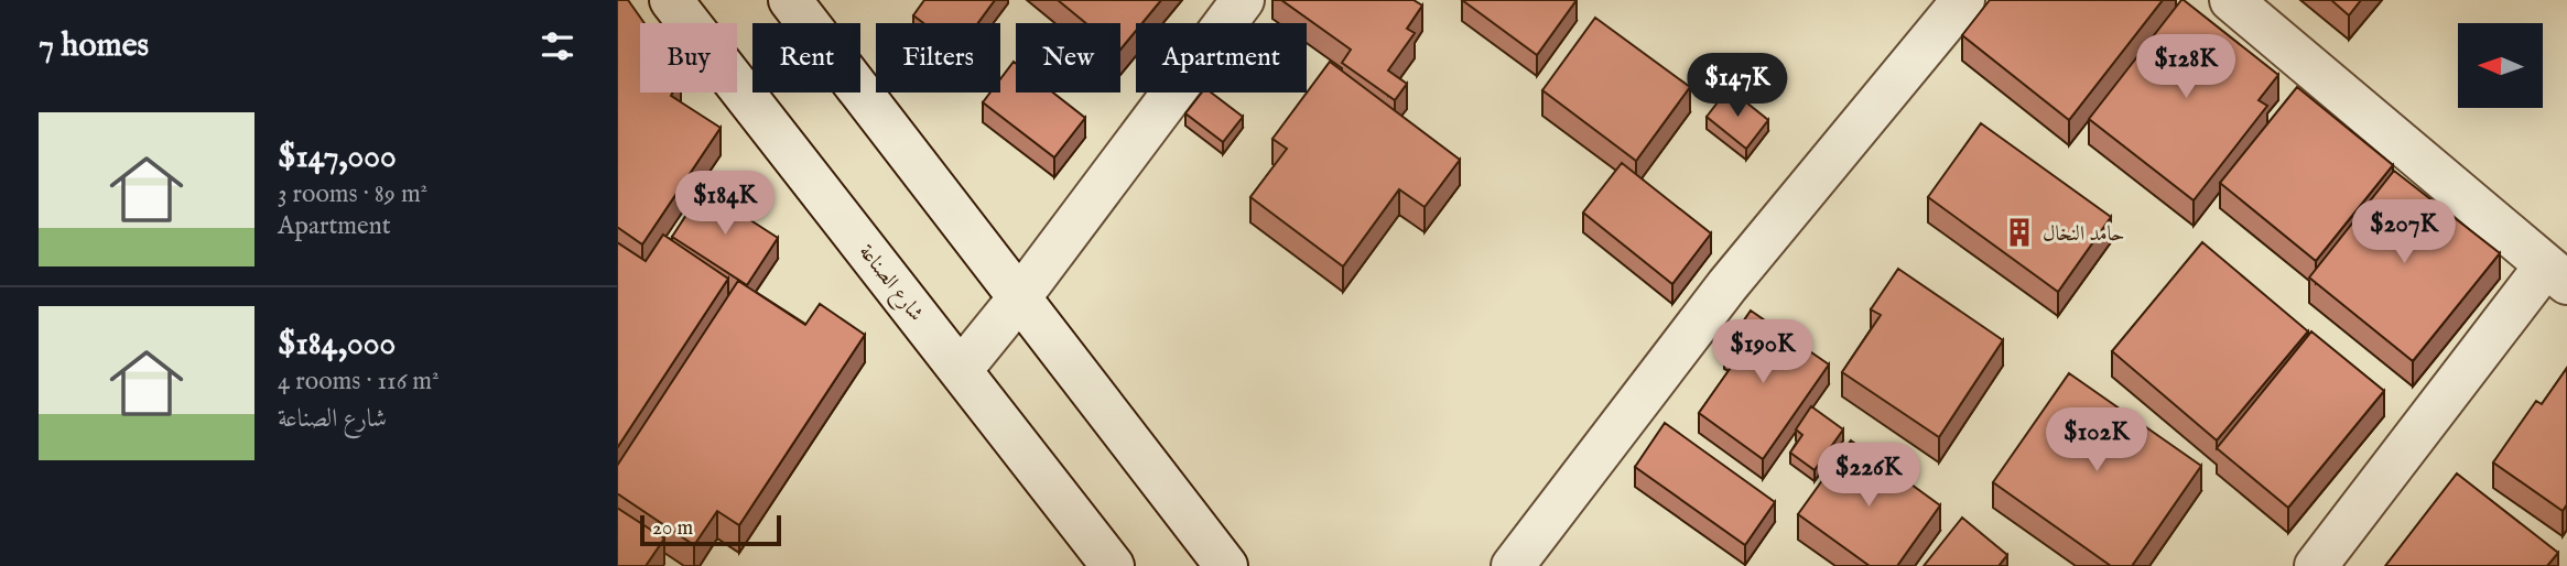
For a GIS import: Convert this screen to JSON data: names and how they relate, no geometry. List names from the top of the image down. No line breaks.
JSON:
{"streets":{"street":["شارع الصناعة"]},"places":{"building":["حامد النخال"]},"scale_bar":"20 m","north":"left","page":{"heading":"7 homes","chip":["Buy","Rent","Filters","New","Apartment"],"price":["$128K","$147K","$184K","$207K","$190K","$102K","$226K"],"list":[{"name":"$147,000","note":"3 rooms · 89 m² · Apartment"},{"name":"$184,000","note":"4 rooms · 116 m² · شارع الصناعة"}],"scale":"20 m"}}
